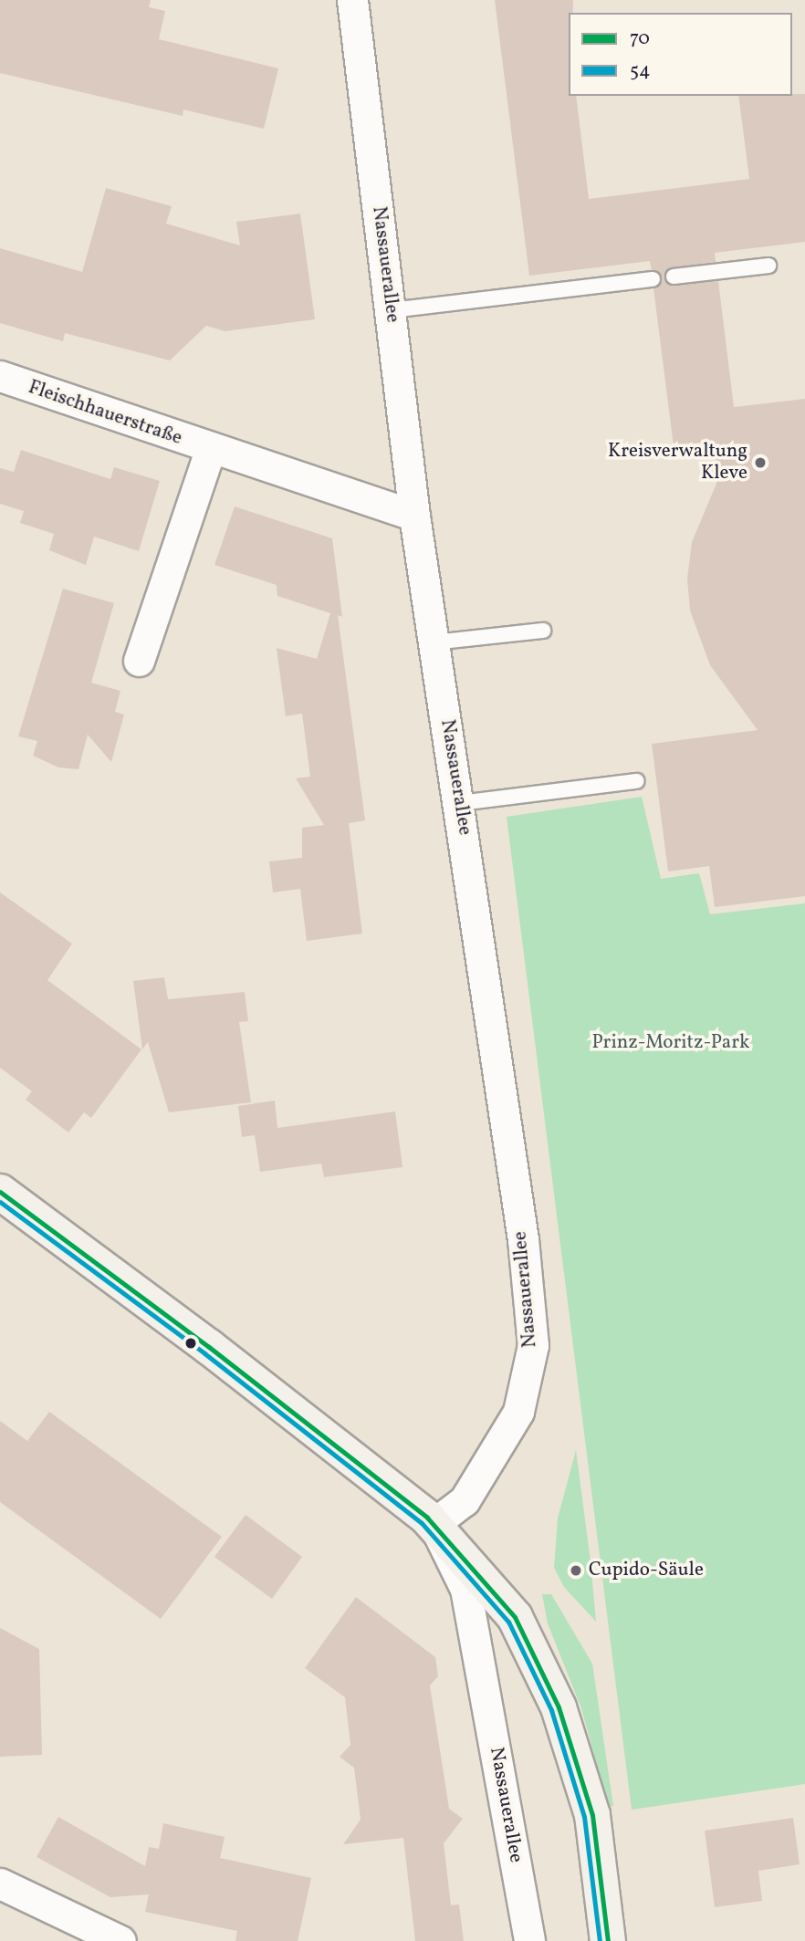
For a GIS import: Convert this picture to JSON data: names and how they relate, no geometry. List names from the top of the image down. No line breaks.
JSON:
{"streets":{"street":["Nassauerallee","Fleischhauerstraße"]},"crossings":[["Nassauerallee","Fleischhauerstraße"]],"parks":["Prinz-Moritz-Park"],"places":["Kreisverwaltung Kleve","Cupido-Säule"],"lines":["transit line 70","transit line 54"],"legend":["70","54"]}
